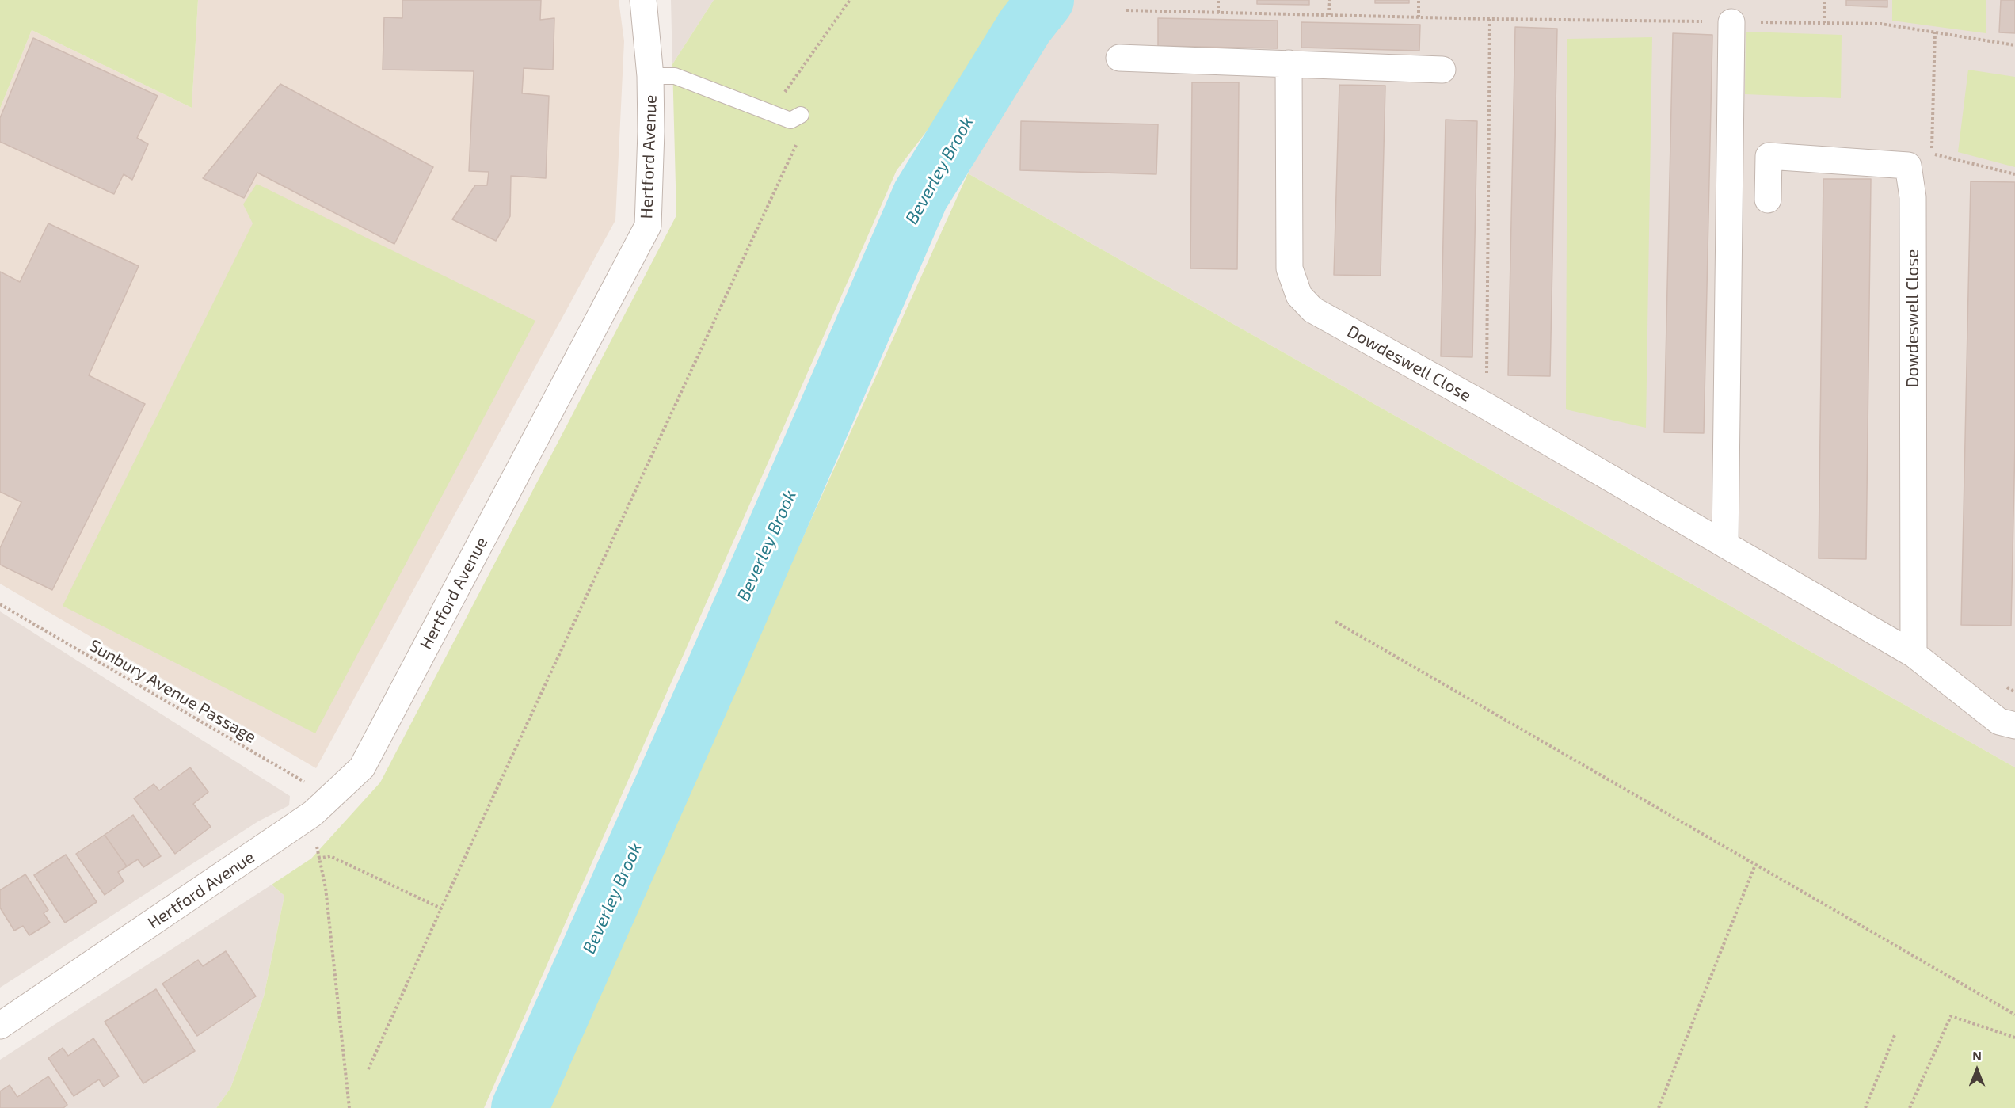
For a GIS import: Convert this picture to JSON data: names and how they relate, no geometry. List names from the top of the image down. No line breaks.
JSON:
{"streets":{"street":["Hertford Avenue","Dowdeswell Close"],"path":["Sunbury Avenue Passage"]},"crossings":[["Hertford Avenue","Sunbury Avenue Passage"]],"water":["Beverley Brook"],"north":"top"}
